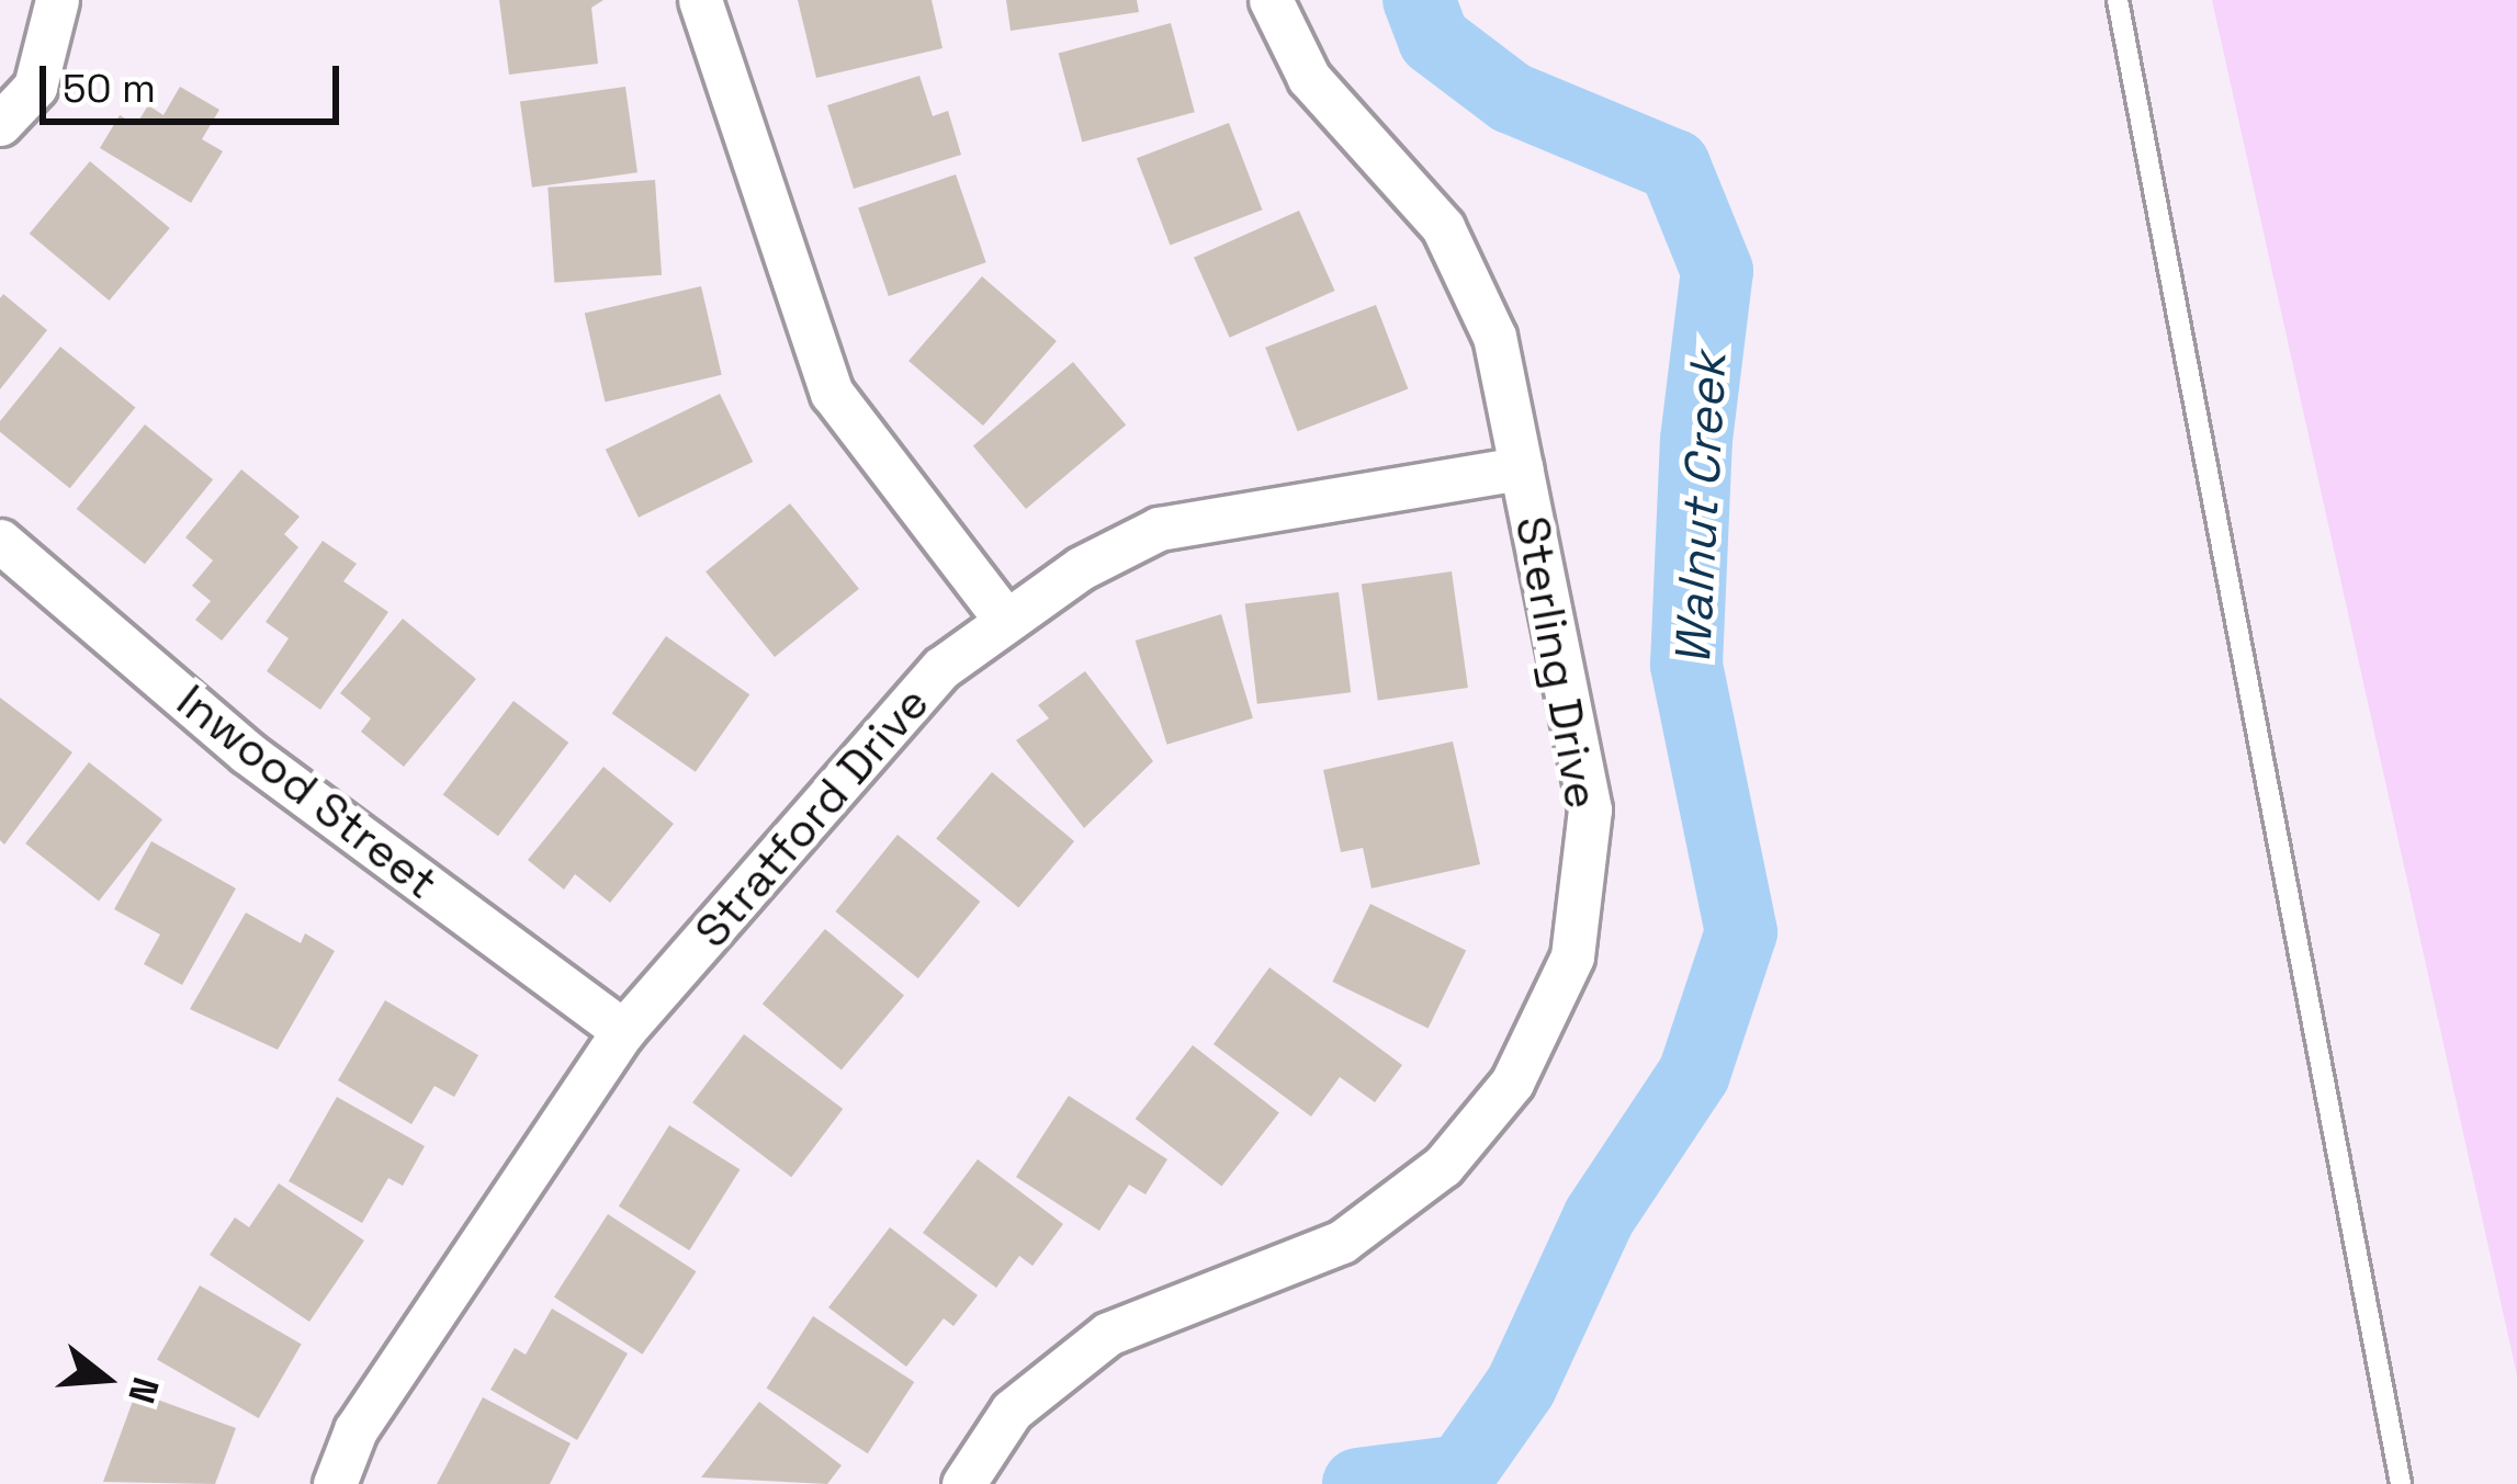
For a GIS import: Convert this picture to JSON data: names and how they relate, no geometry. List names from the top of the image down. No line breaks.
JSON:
{"streets":{"street":["Sterling Drive","Inwood Street","Stratford Drive"]},"crossings":[["Sterling Drive","Stratford Drive"],["Inwood Street","Stratford Drive"]],"water":["Walnut Creek"],"scale_bar":"50 m","north":"right"}
